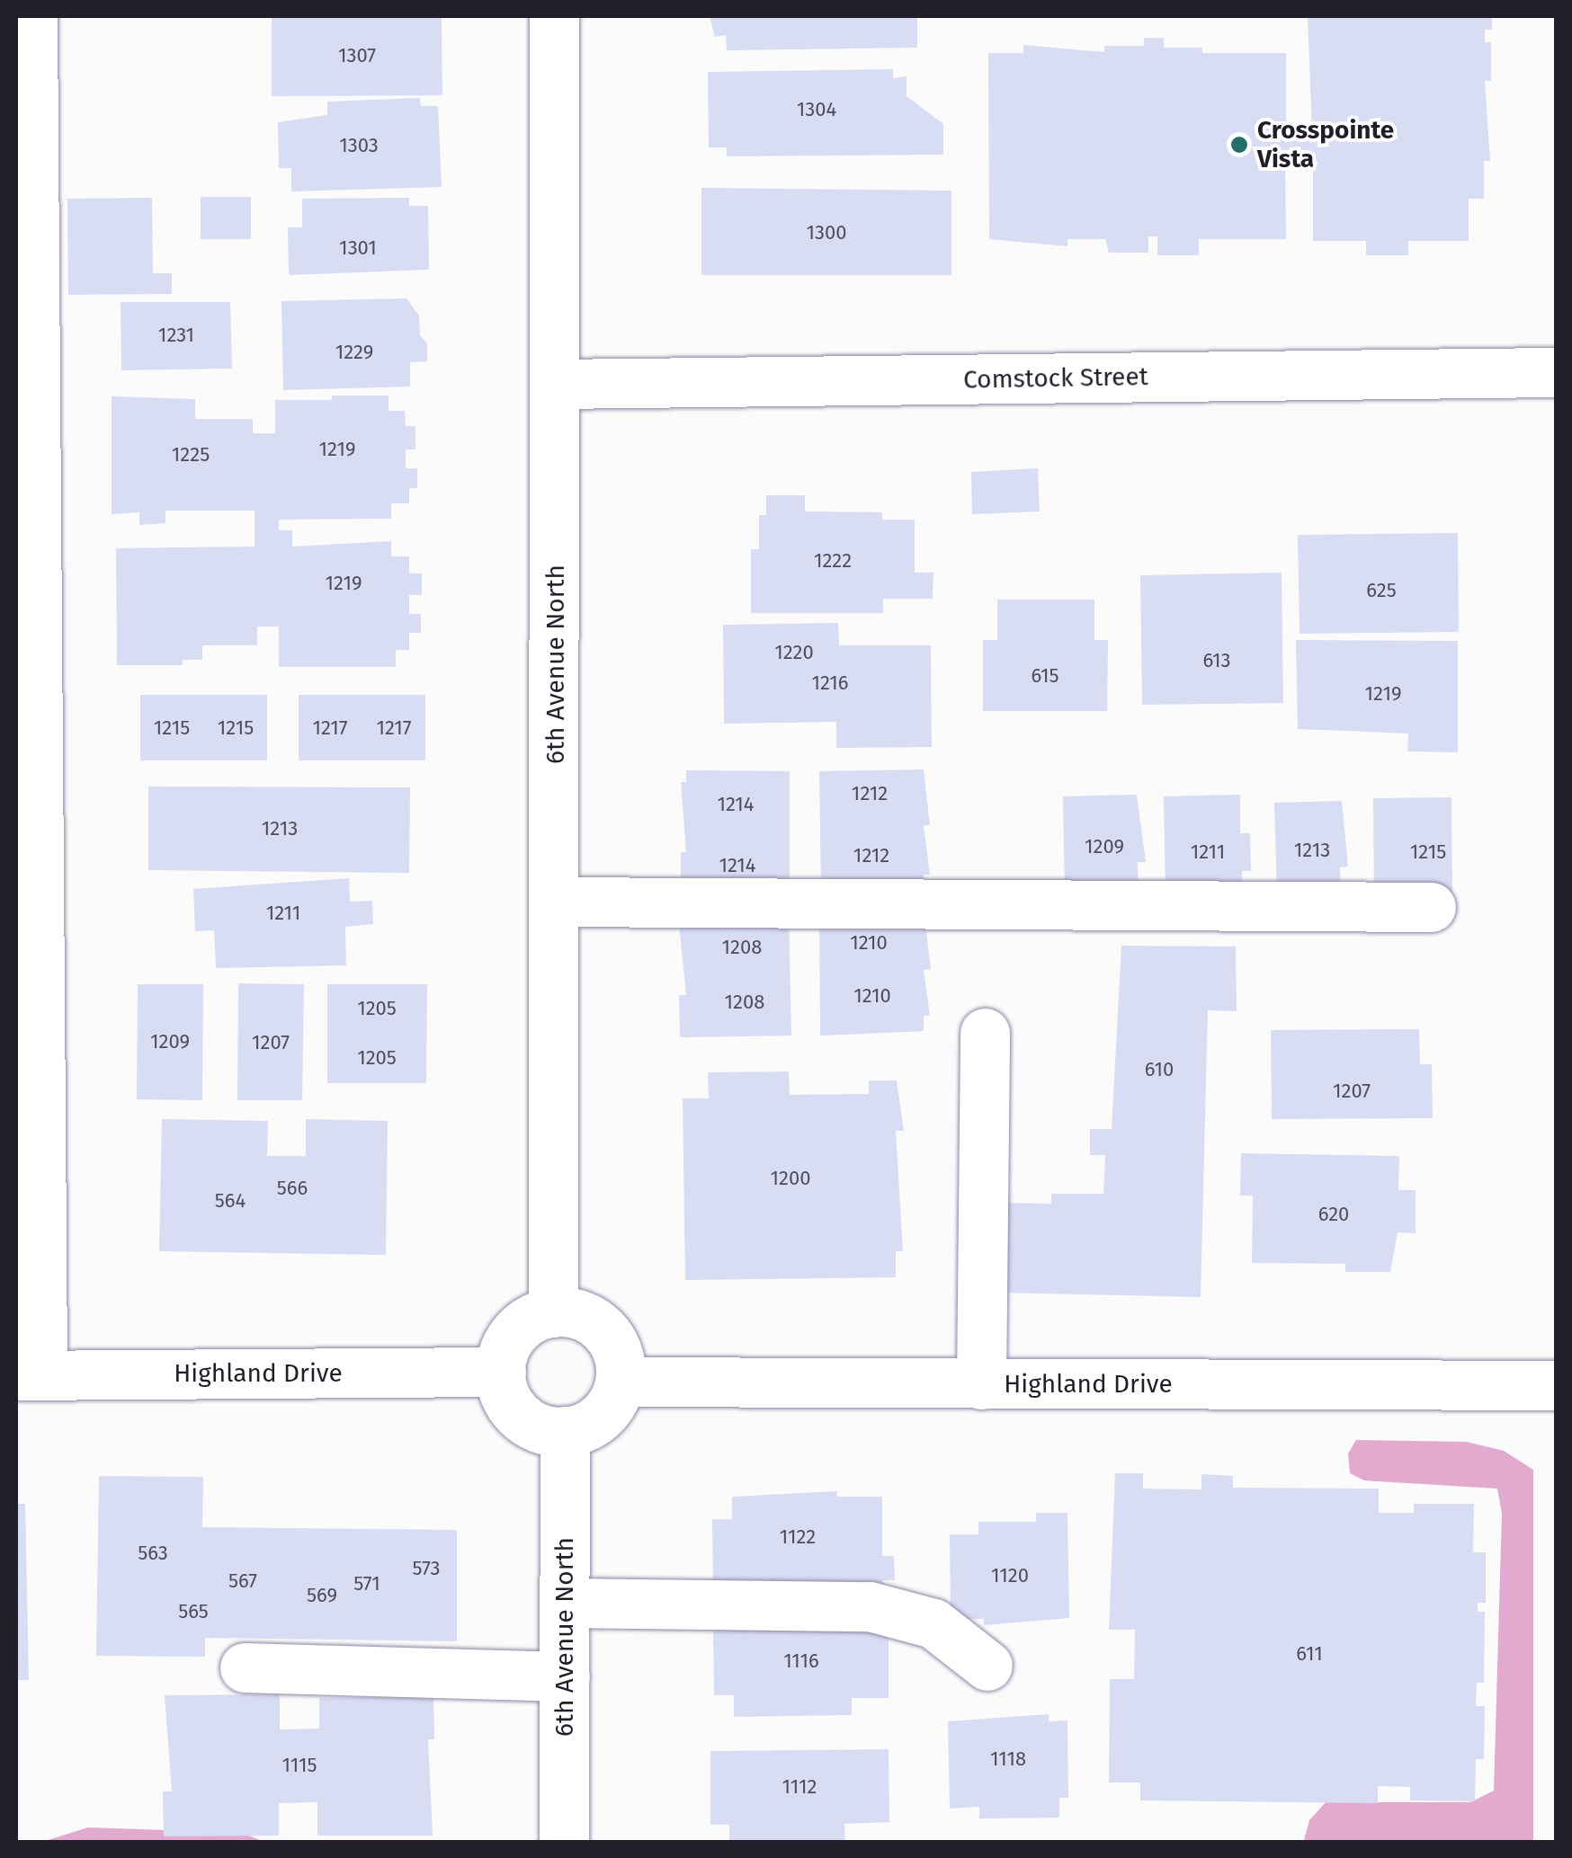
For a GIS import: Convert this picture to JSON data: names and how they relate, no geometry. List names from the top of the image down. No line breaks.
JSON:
{"streets":{"street":["Comstock Street","6th Avenue North","Highland Drive"]},"crossings":[["Comstock Street","6th Avenue North"],["6th Avenue North","Highland Drive"]],"places":["Crosspointe Vista"],"house_numbers":["1307","1304","1303","1300","1301","1231","1229","1219","1225","1222","1219","625","1220","613","615","1216","1219","1215","1215","1217","1217","1212","1214","1213","1209","1213","1211","1215","1212","1214","1211","1210","1208","1210","1208","1205","1209","1207","1205","610","1207","1200","566","564","620","1122","563","573","1120","567","571","569","565","611","1116","1118","1115","1112"]}
